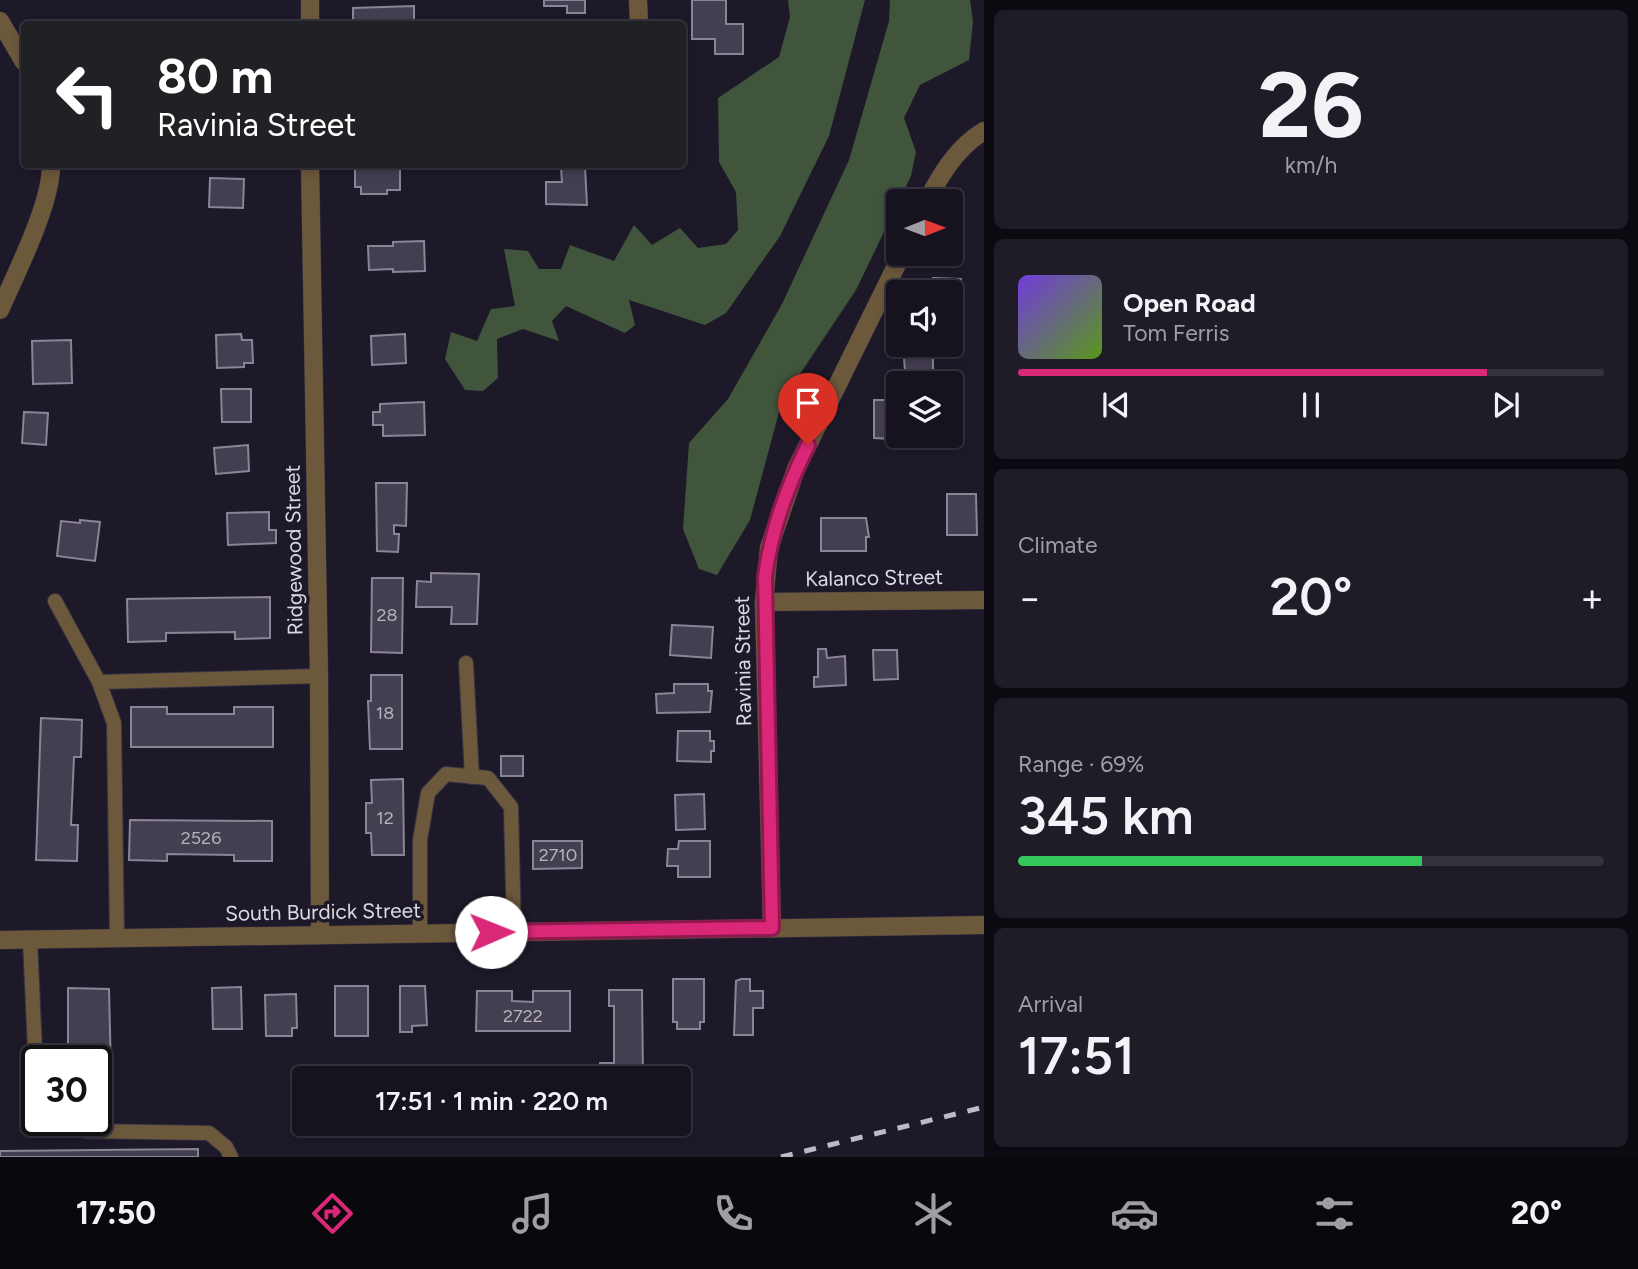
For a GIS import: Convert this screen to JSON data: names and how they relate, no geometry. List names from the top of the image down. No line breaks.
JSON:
{"streets":{"street":["Ridgewood Street","Kalanco Street","Ravinia Street","South Burdick Street"]},"crossings":[["Ridgewood Street","South Burdick Street"],["Kalanco Street","Ravinia Street"],["Ravinia Street","South Burdick Street"]],"house_numbers":["28","18","12","2526","2710","2722"],"north":"right","page":{"tile":[["26","km/h"],"Climate",["Range · 69%","345 km"],["Arrival","17:51"]],"turn":["80 m","Ravinia Street"],"song":["Open Road","Tom Ferris"],"heat":["−","20°","+"],"limit":"30","trip":"17:51 · 1 min · 220 m","tabs":["17:50","20°"]}}
